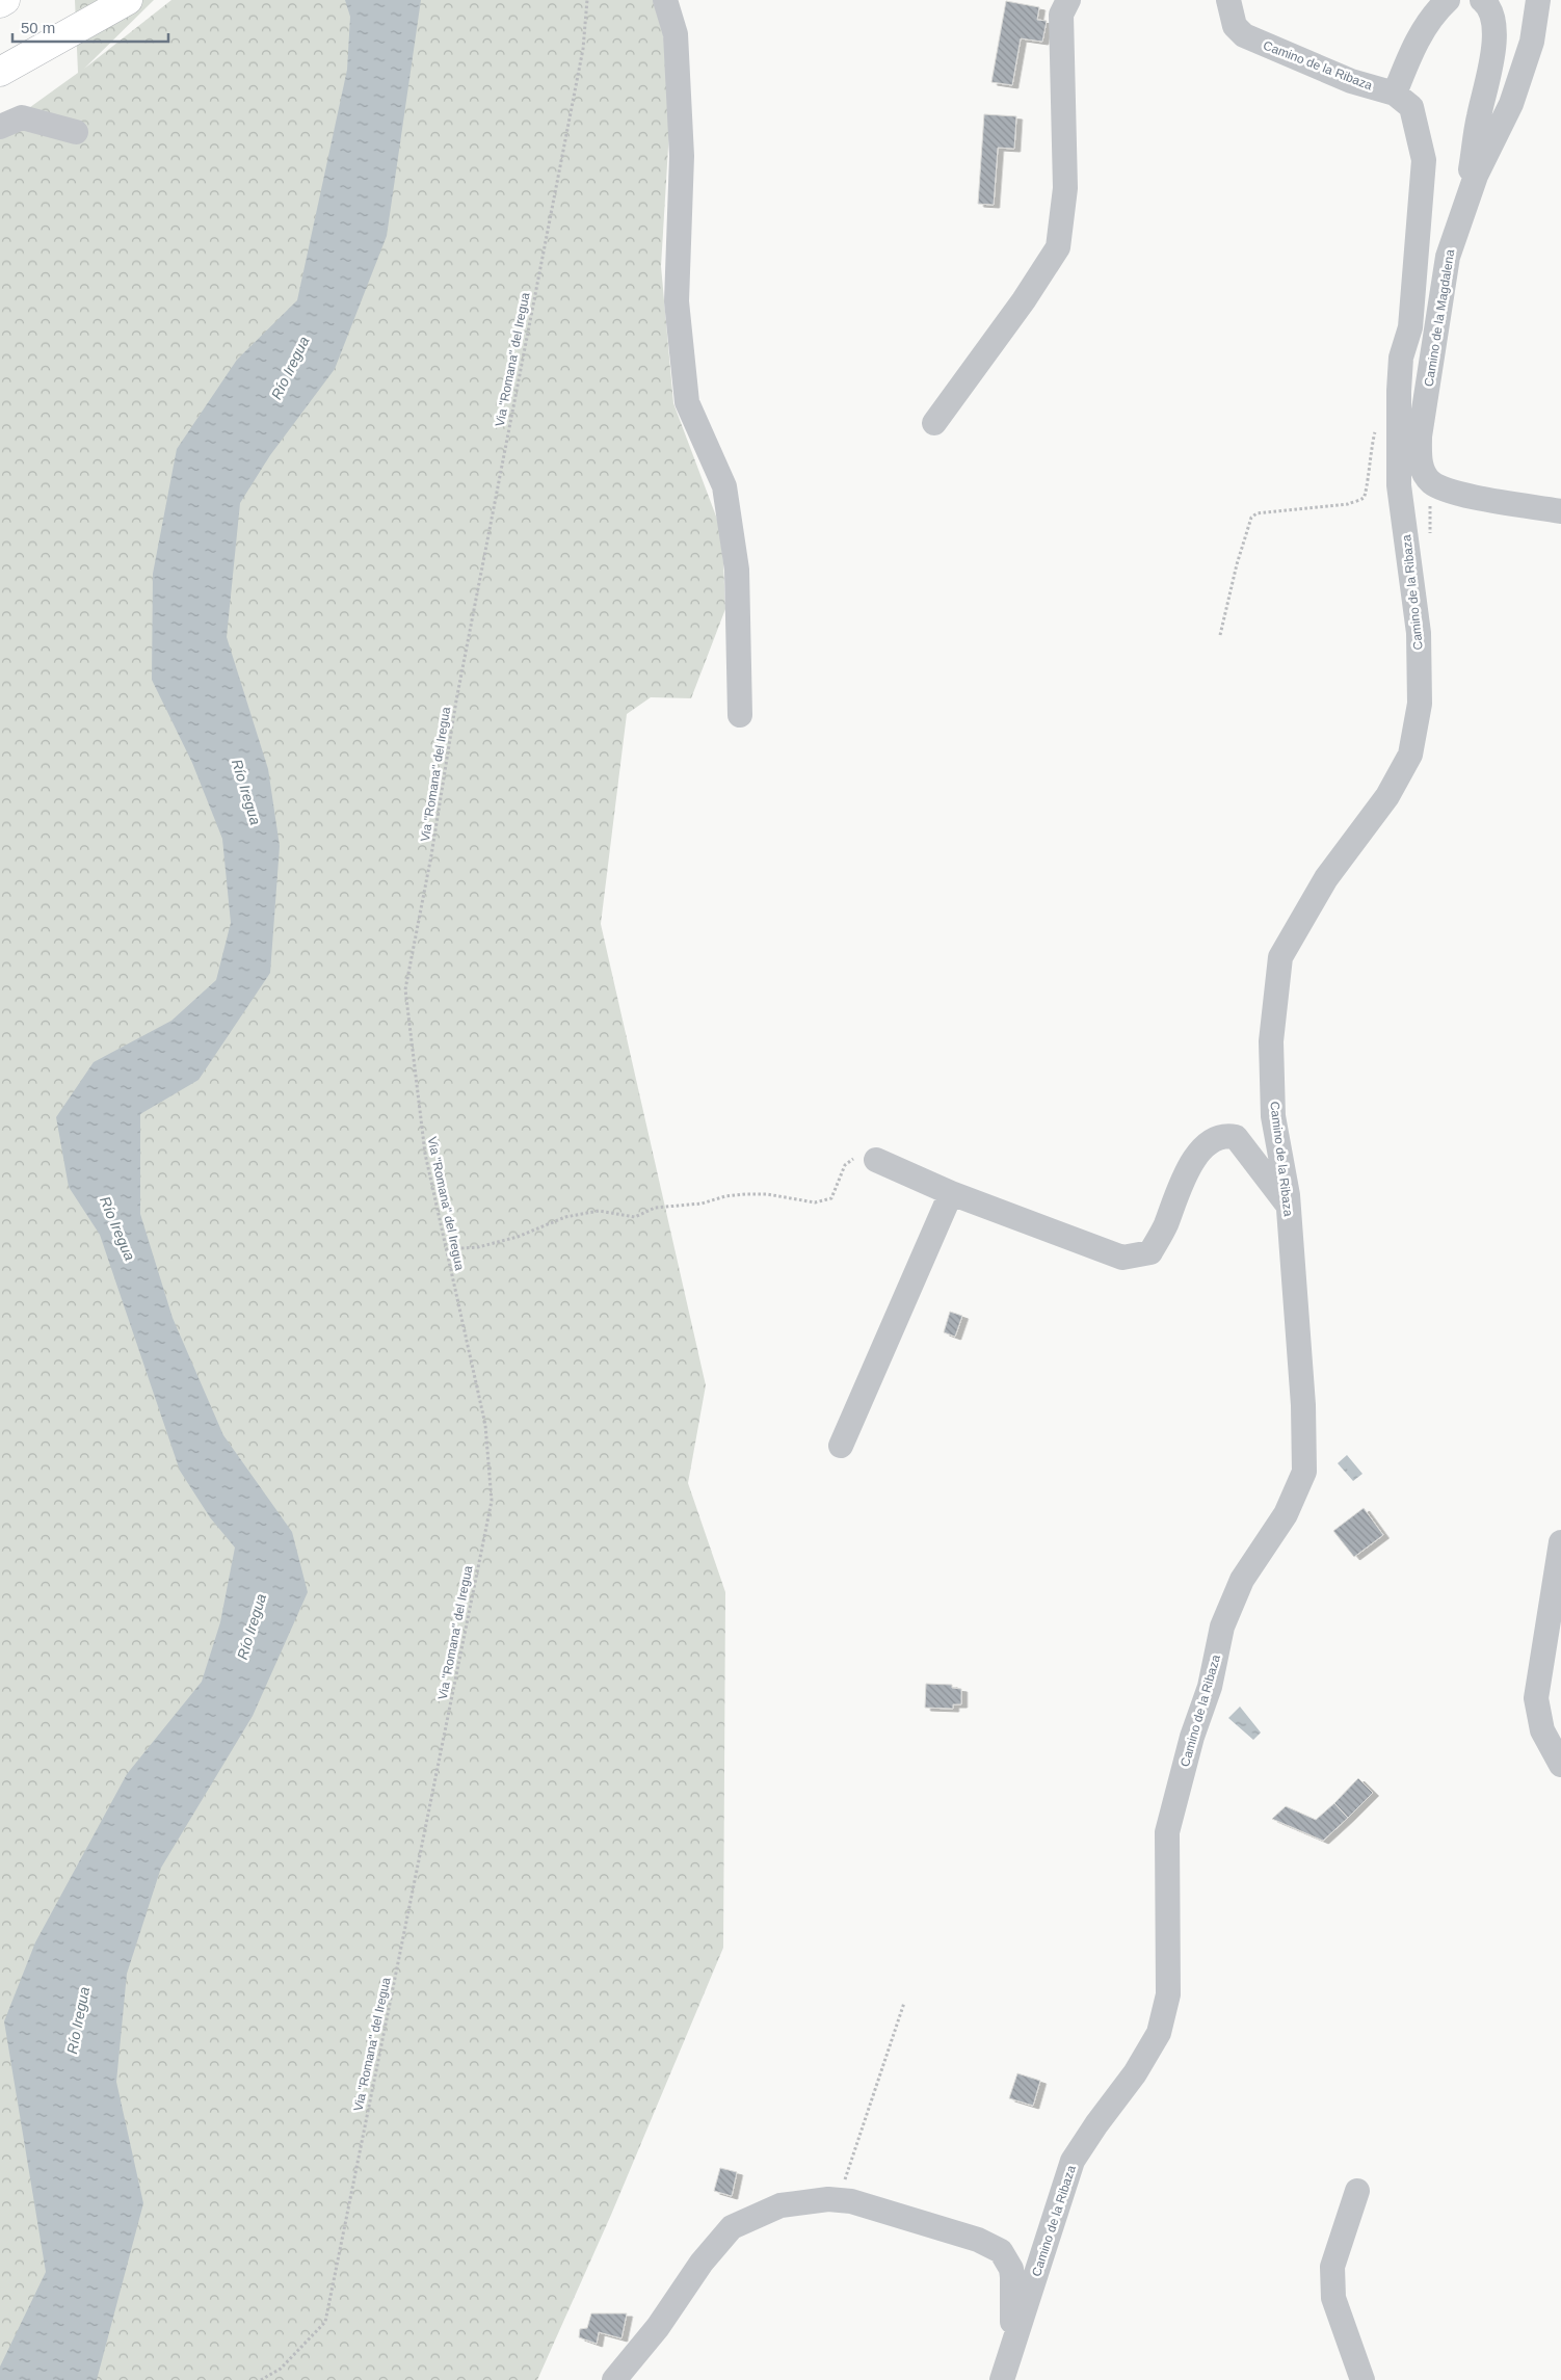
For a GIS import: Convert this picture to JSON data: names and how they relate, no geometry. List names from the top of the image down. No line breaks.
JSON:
{"streets":{"street":["Camino de la Ribaza","Camino de la Magdalena"],"path":["Via \"Romana\" del Iregua"]},"water":["Río Iregua"],"scale_bar":"50 m"}
